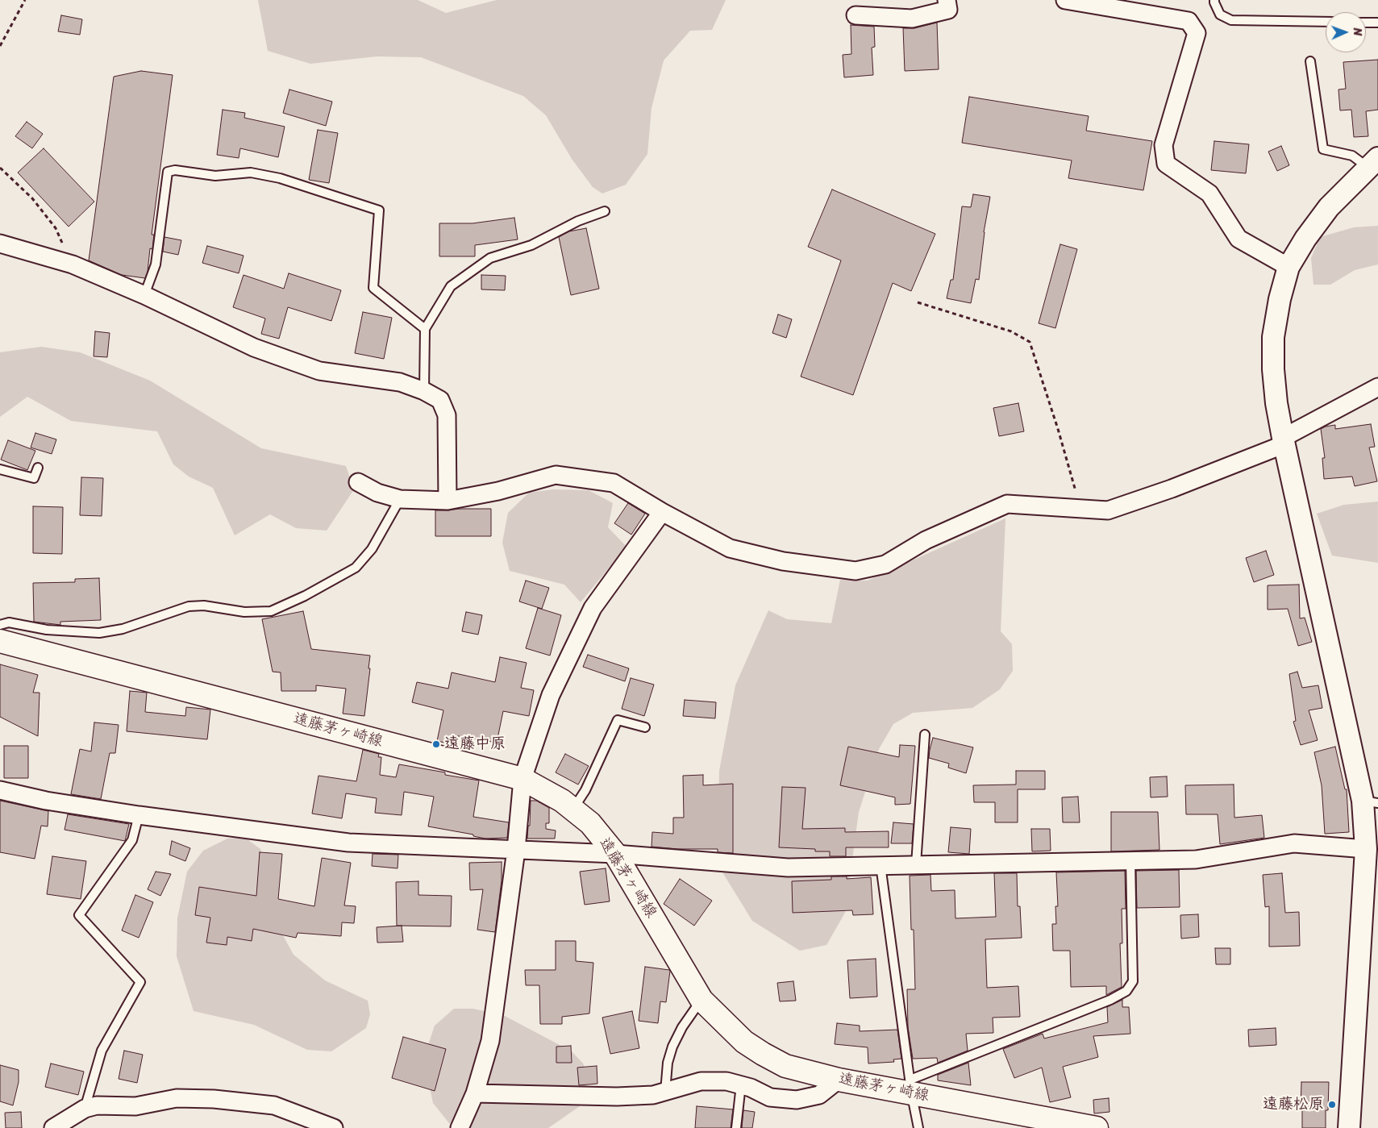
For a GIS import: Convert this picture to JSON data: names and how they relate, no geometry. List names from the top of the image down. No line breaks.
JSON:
{"streets":{"main road":["遠藤茅ヶ崎線"]},"places":["遠藤中原","遠藤松原"],"north":"right"}
